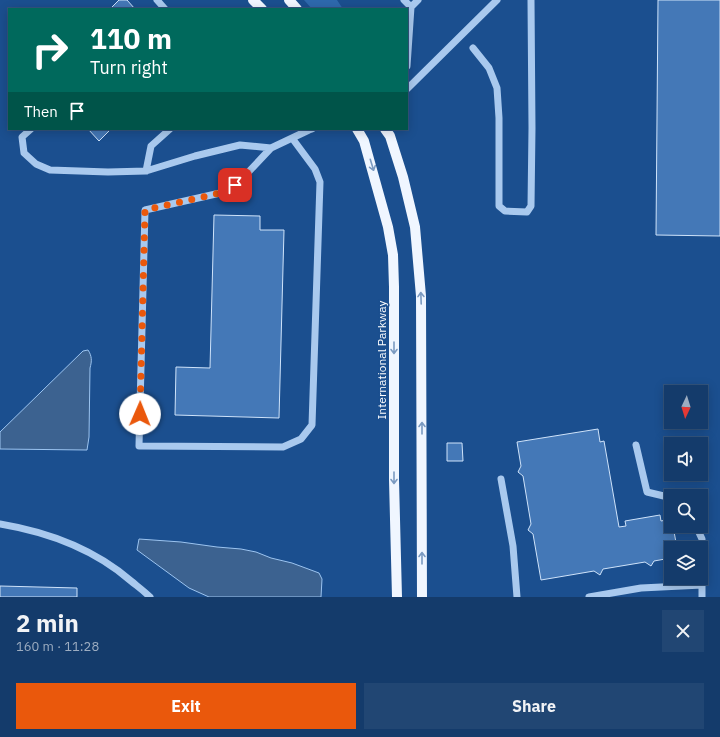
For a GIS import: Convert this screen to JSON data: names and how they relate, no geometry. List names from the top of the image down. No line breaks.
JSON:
{"streets":{"main road":["International Parkway"]},"north":"bottom","page":{"turn":["110 m","Turn right"],"then":"Then","heading":["2 min","160 m · 11:28"],"buttons":["Exit","Share"]}}
